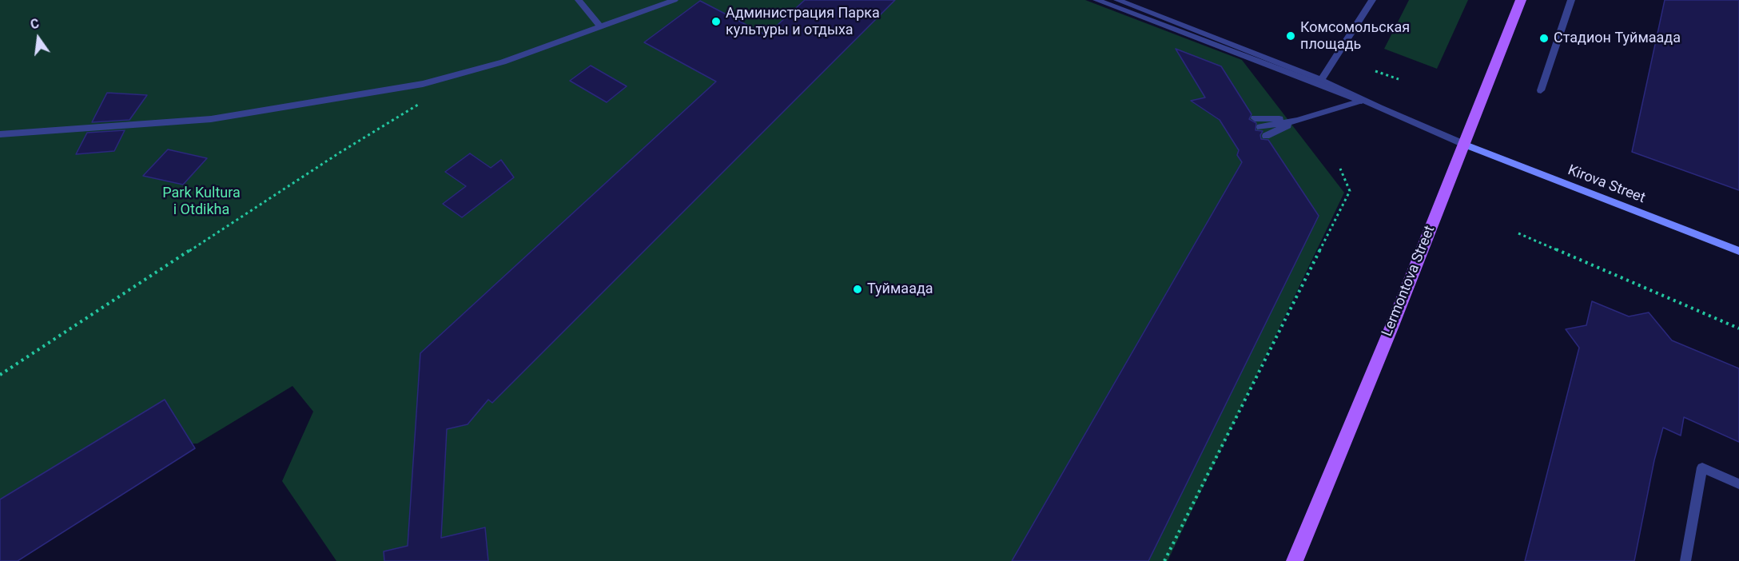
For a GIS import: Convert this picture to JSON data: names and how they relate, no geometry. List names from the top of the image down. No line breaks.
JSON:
{"streets":{"main road":["Kirova Street","Lermontova Street"]},"crossings":[["Kirova Street","Lermontova Street"]],"parks":["Park Kultura i Otdikha"],"places":["Администрация Парка культуры и отдыха","Комсомольская площадь","Стадион Туймаада","Туймаада"],"north":"top"}
